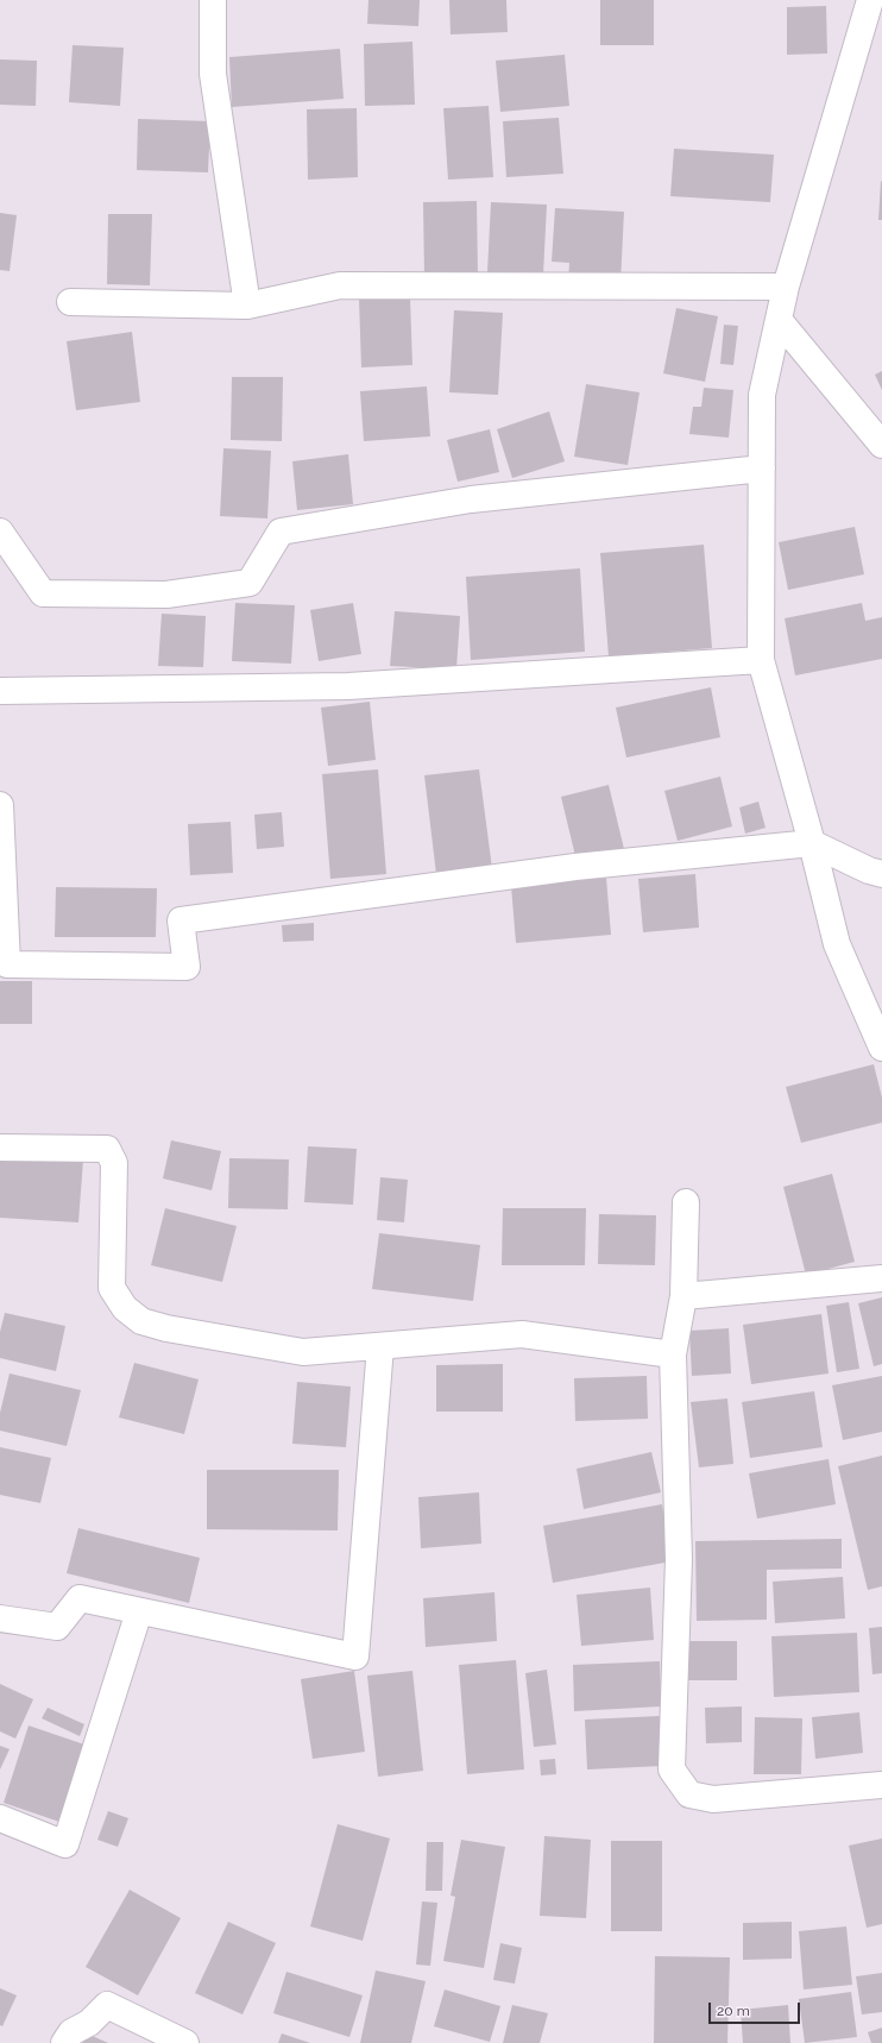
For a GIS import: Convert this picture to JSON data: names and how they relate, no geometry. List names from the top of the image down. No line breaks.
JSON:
{"scale_bar":"20 m"}
